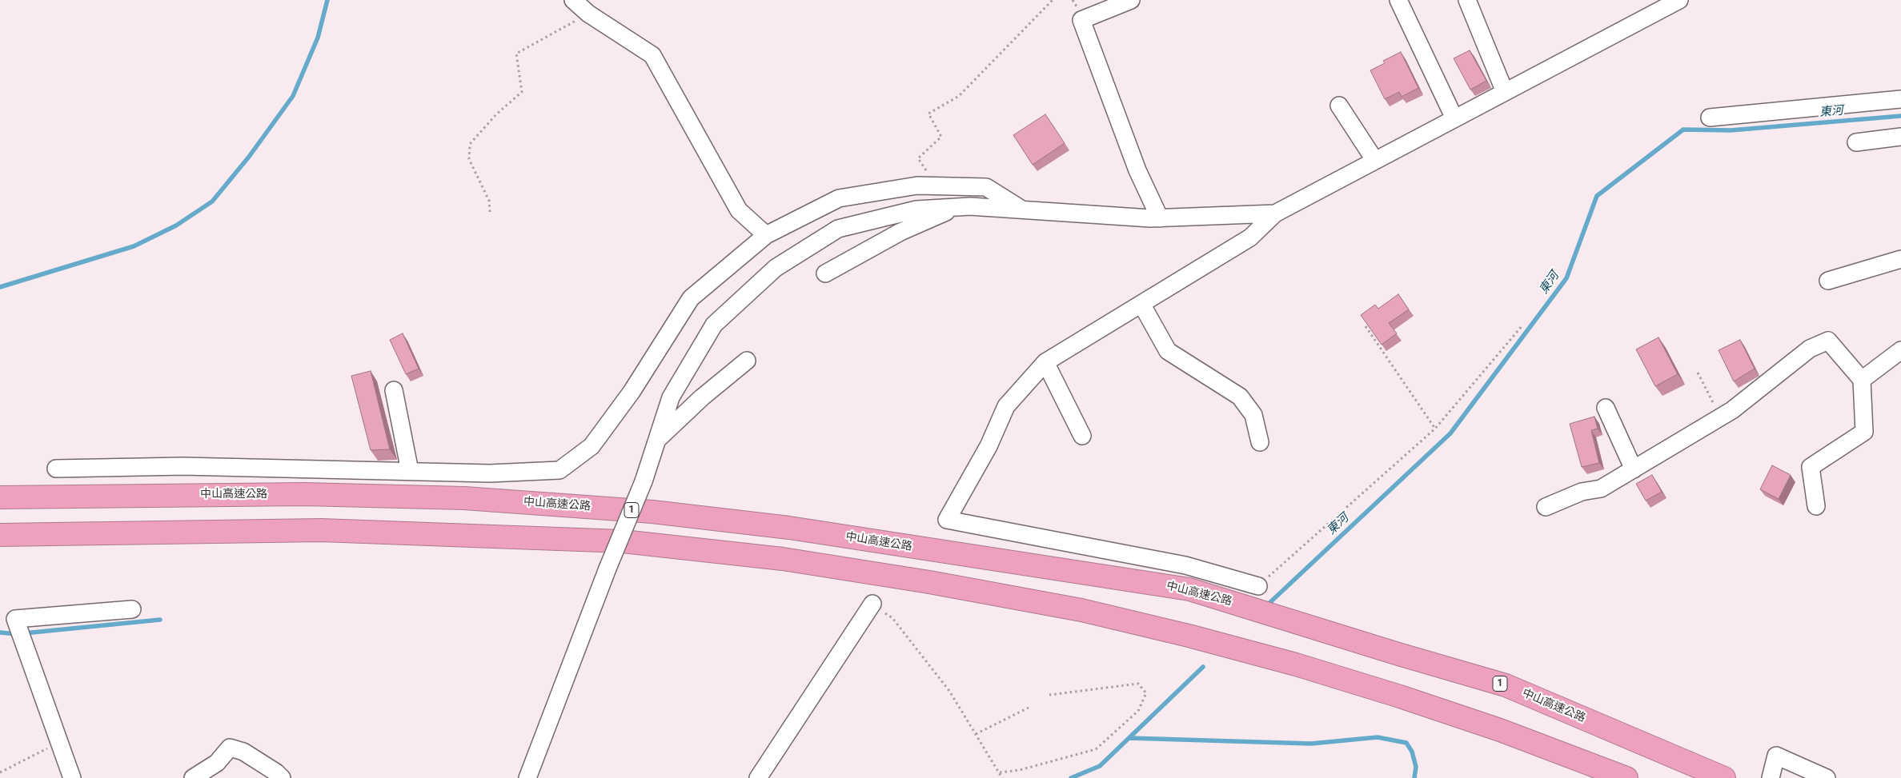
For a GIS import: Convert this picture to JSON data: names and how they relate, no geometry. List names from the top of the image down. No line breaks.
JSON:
{"streets":{"highway":["中山高速公路","1"]},"water":["東河"]}
